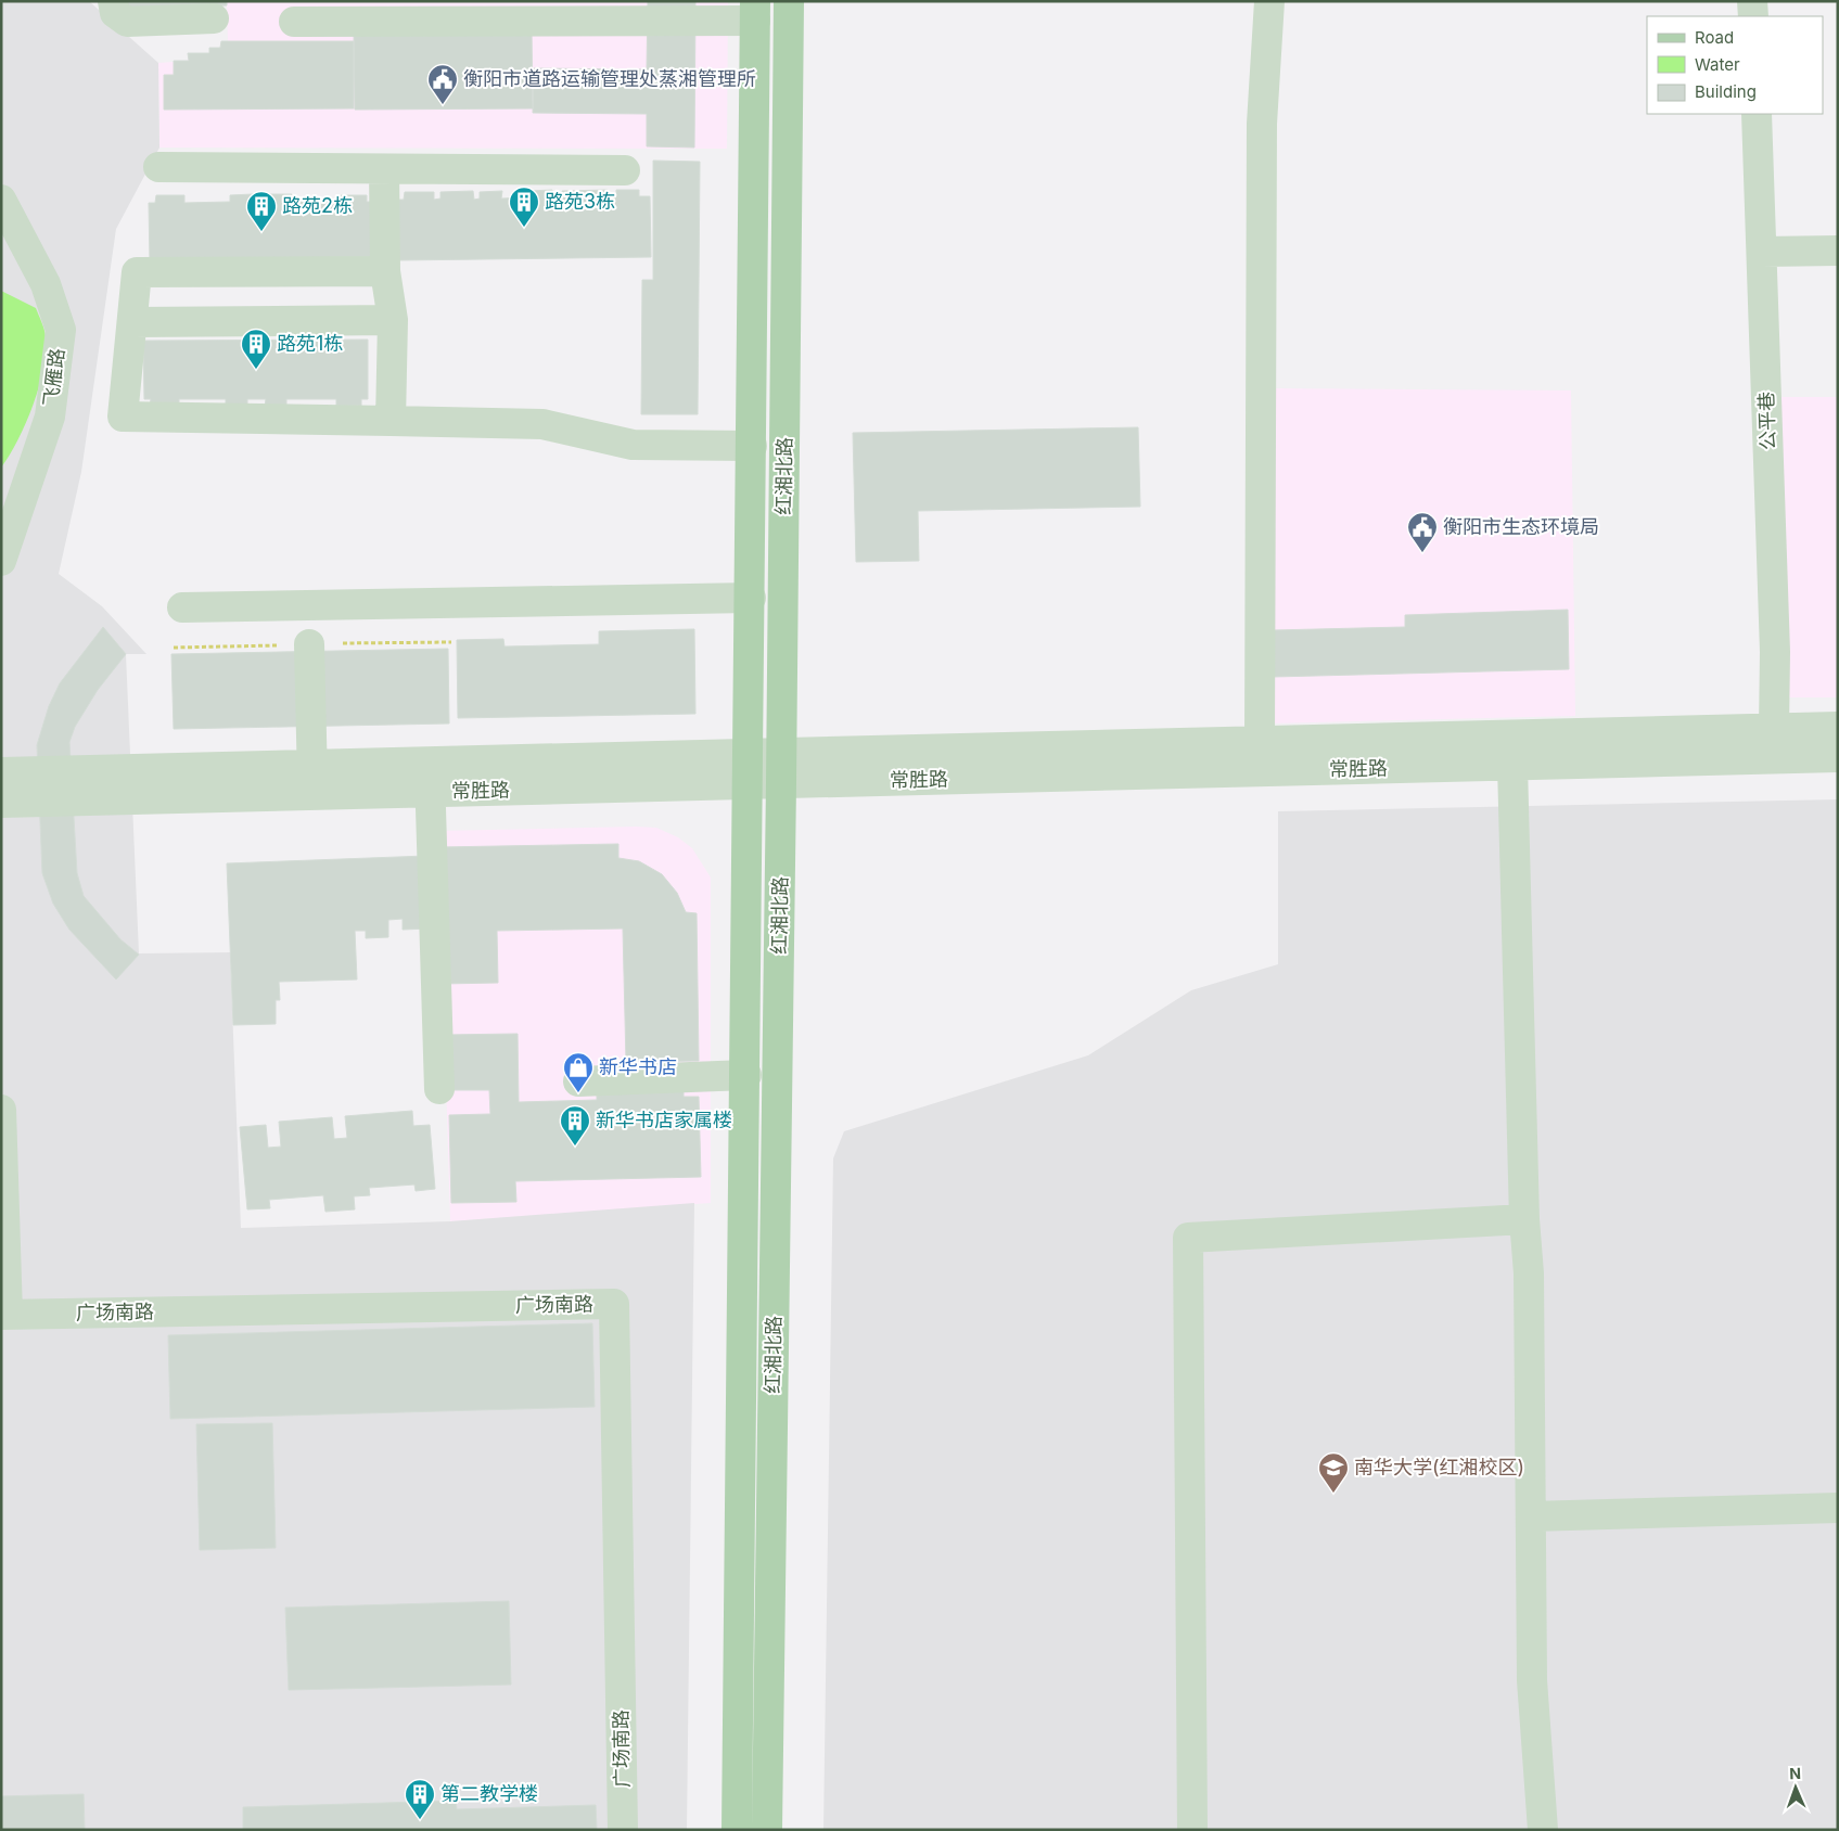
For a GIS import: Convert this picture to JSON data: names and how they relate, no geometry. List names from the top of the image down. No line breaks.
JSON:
{"streets":{"main road":["红湘北路"],"street":["飞雁路","公平巷","常胜路","广场南路"]},"crossings":[["公平巷","常胜路"],["红湘北路","常胜路"]],"places":{"public building":["衡阳市道路运输管理处蒸湘管理所","衡阳市生态环境局"],"building":["路苑3栋","路苑2栋","路苑1栋","新华书店家属楼","第二教学楼"],"shop":["新华书店"],"school or university":["南华大学(红湘校区)"]},"legend":["Road","Water","Building"],"north":"top"}
